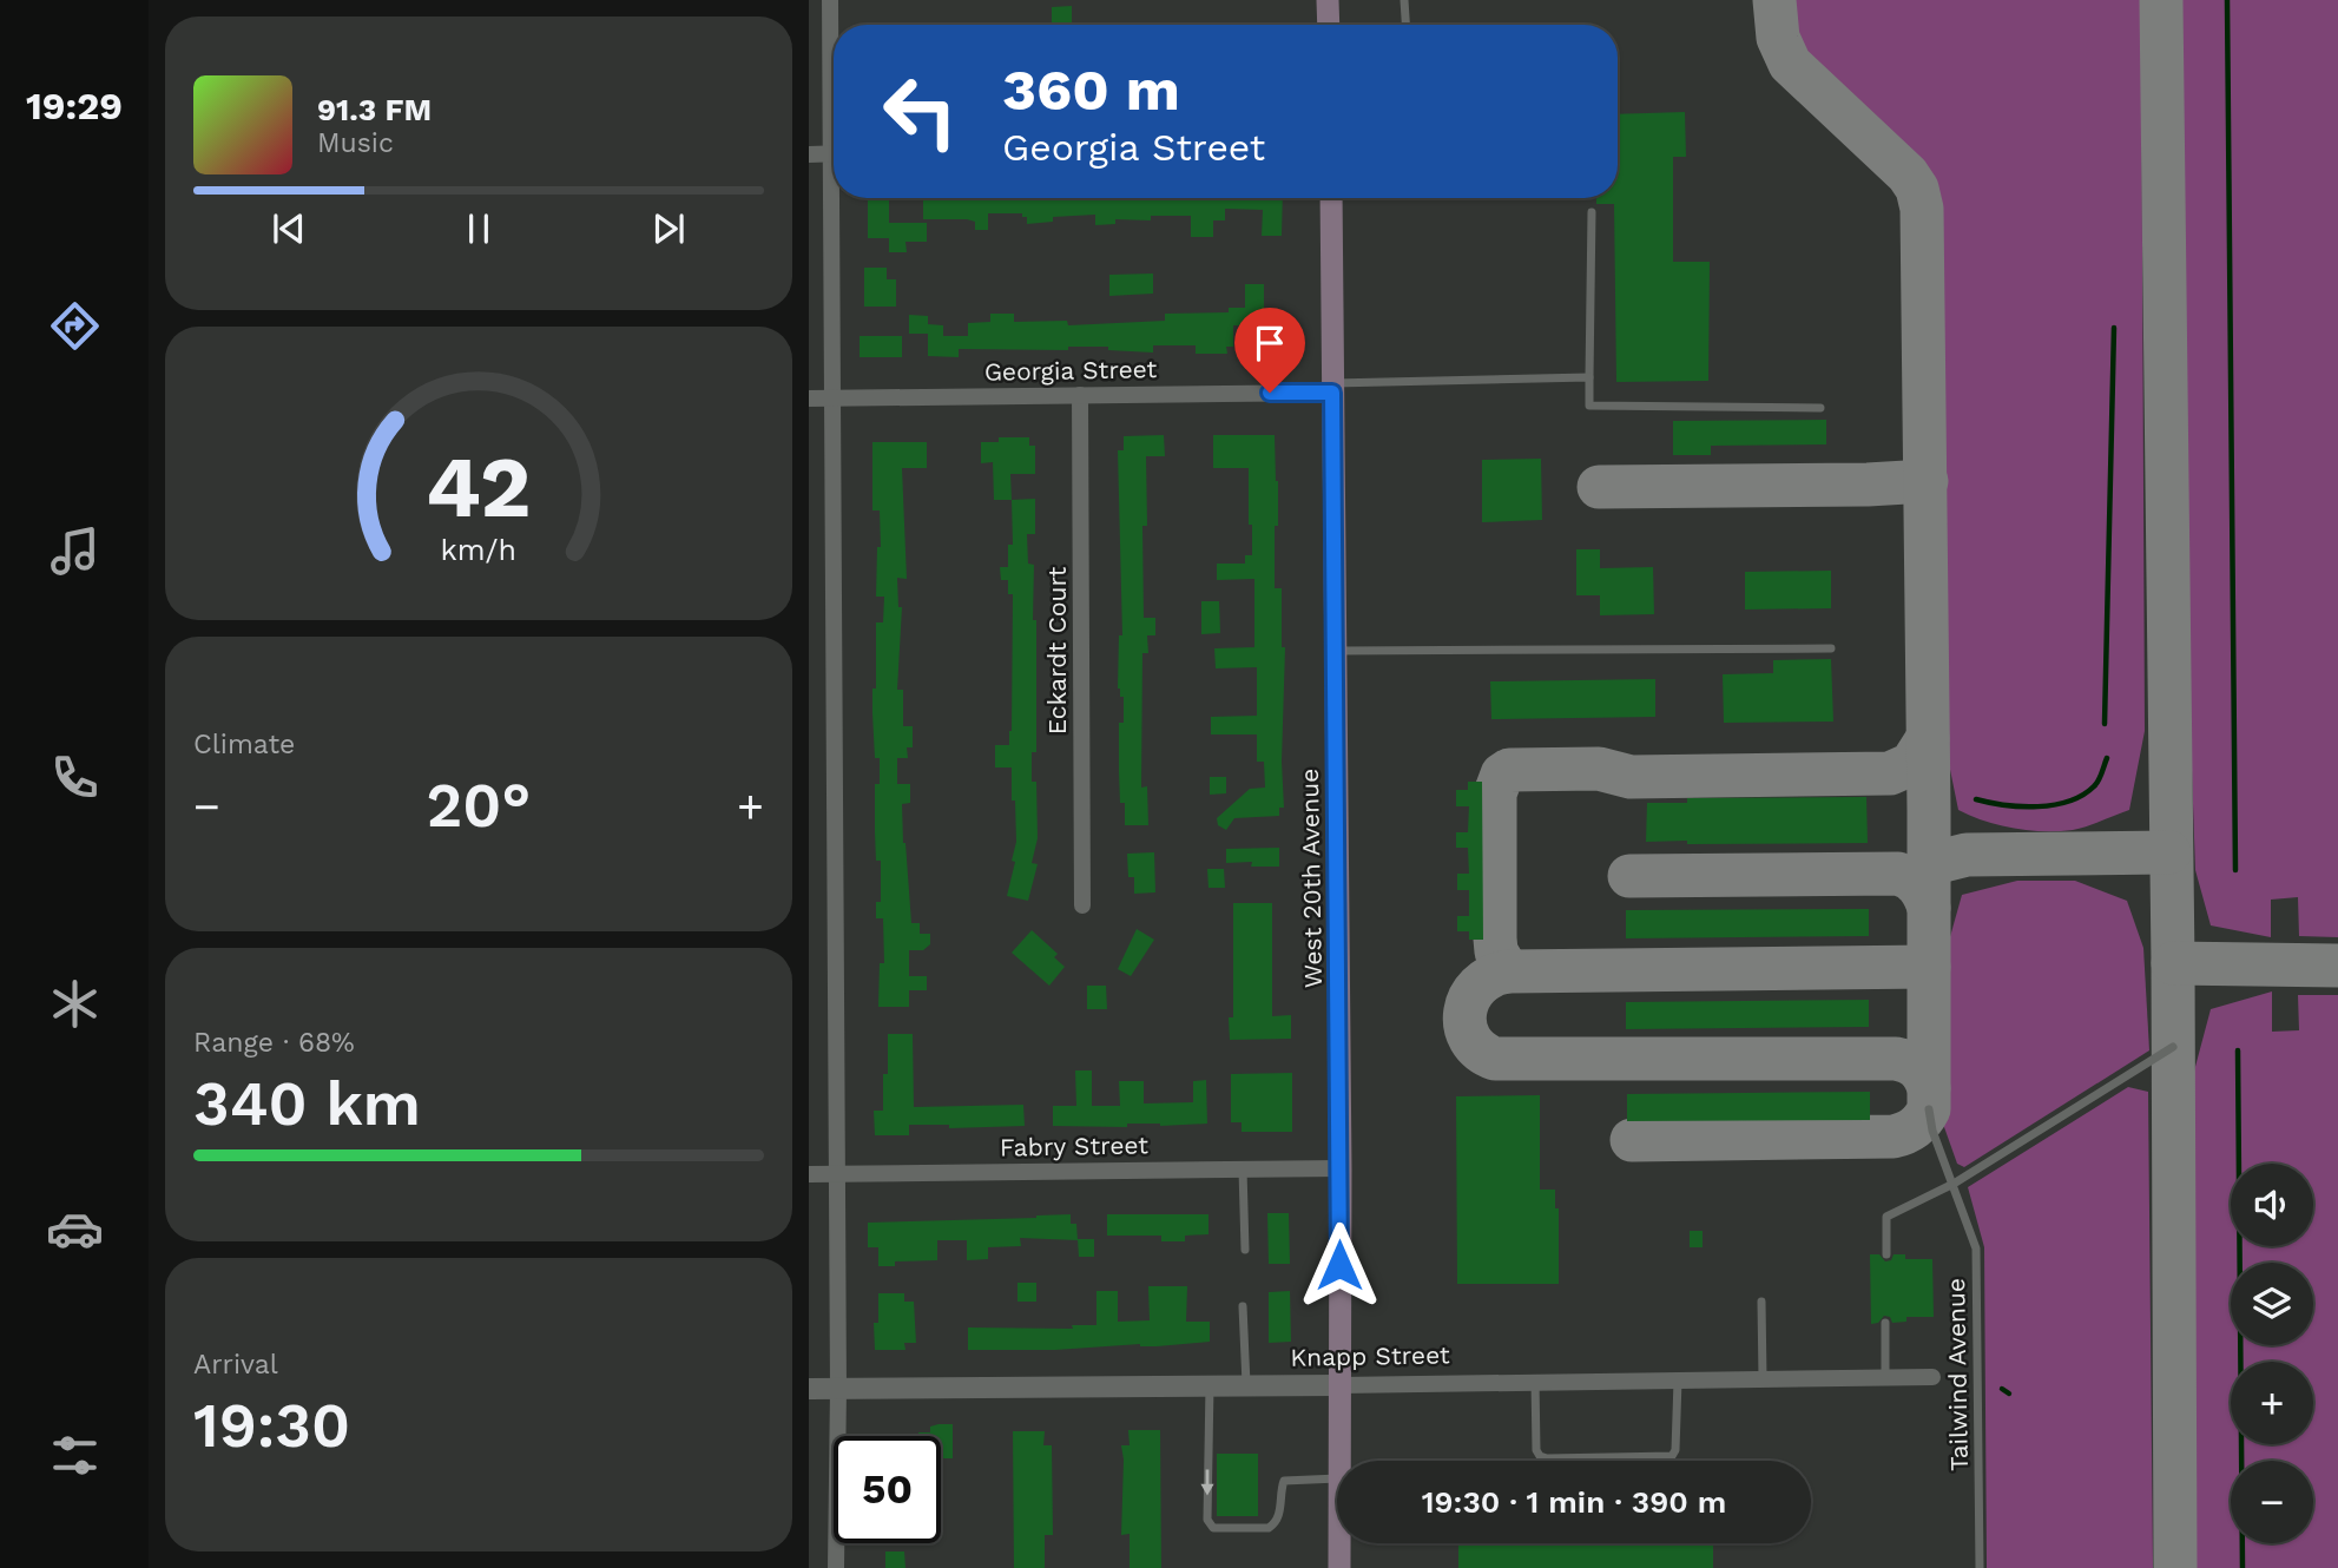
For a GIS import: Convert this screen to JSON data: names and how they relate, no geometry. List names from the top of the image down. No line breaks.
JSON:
{"streets":{"main road":["West 20th Avenue"],"street":["Georgia Street","Eckardt Court","Fabry Street","Knapp Street"],"lane":["Tailwind Avenue"]},"crossings":[["Georgia Street","Eckardt Court"],["Georgia Street","West 20th Avenue"],["West 20th Avenue","Fabry Street"],["West 20th Avenue","Knapp Street"]],"page":{"tabs":"19:29","turn":["360 m","Georgia Street"],"song":["91.3 FM","Music"],"tile":["Climate",["Range · 68%","340 km"],["Arrival","19:30"]],"heat":["−","20°","+"],"map_buttons":["+","−"],"limit":"50","trip":"19:30 · 1 min · 390 m","gauge":["42","km/h"]}}
